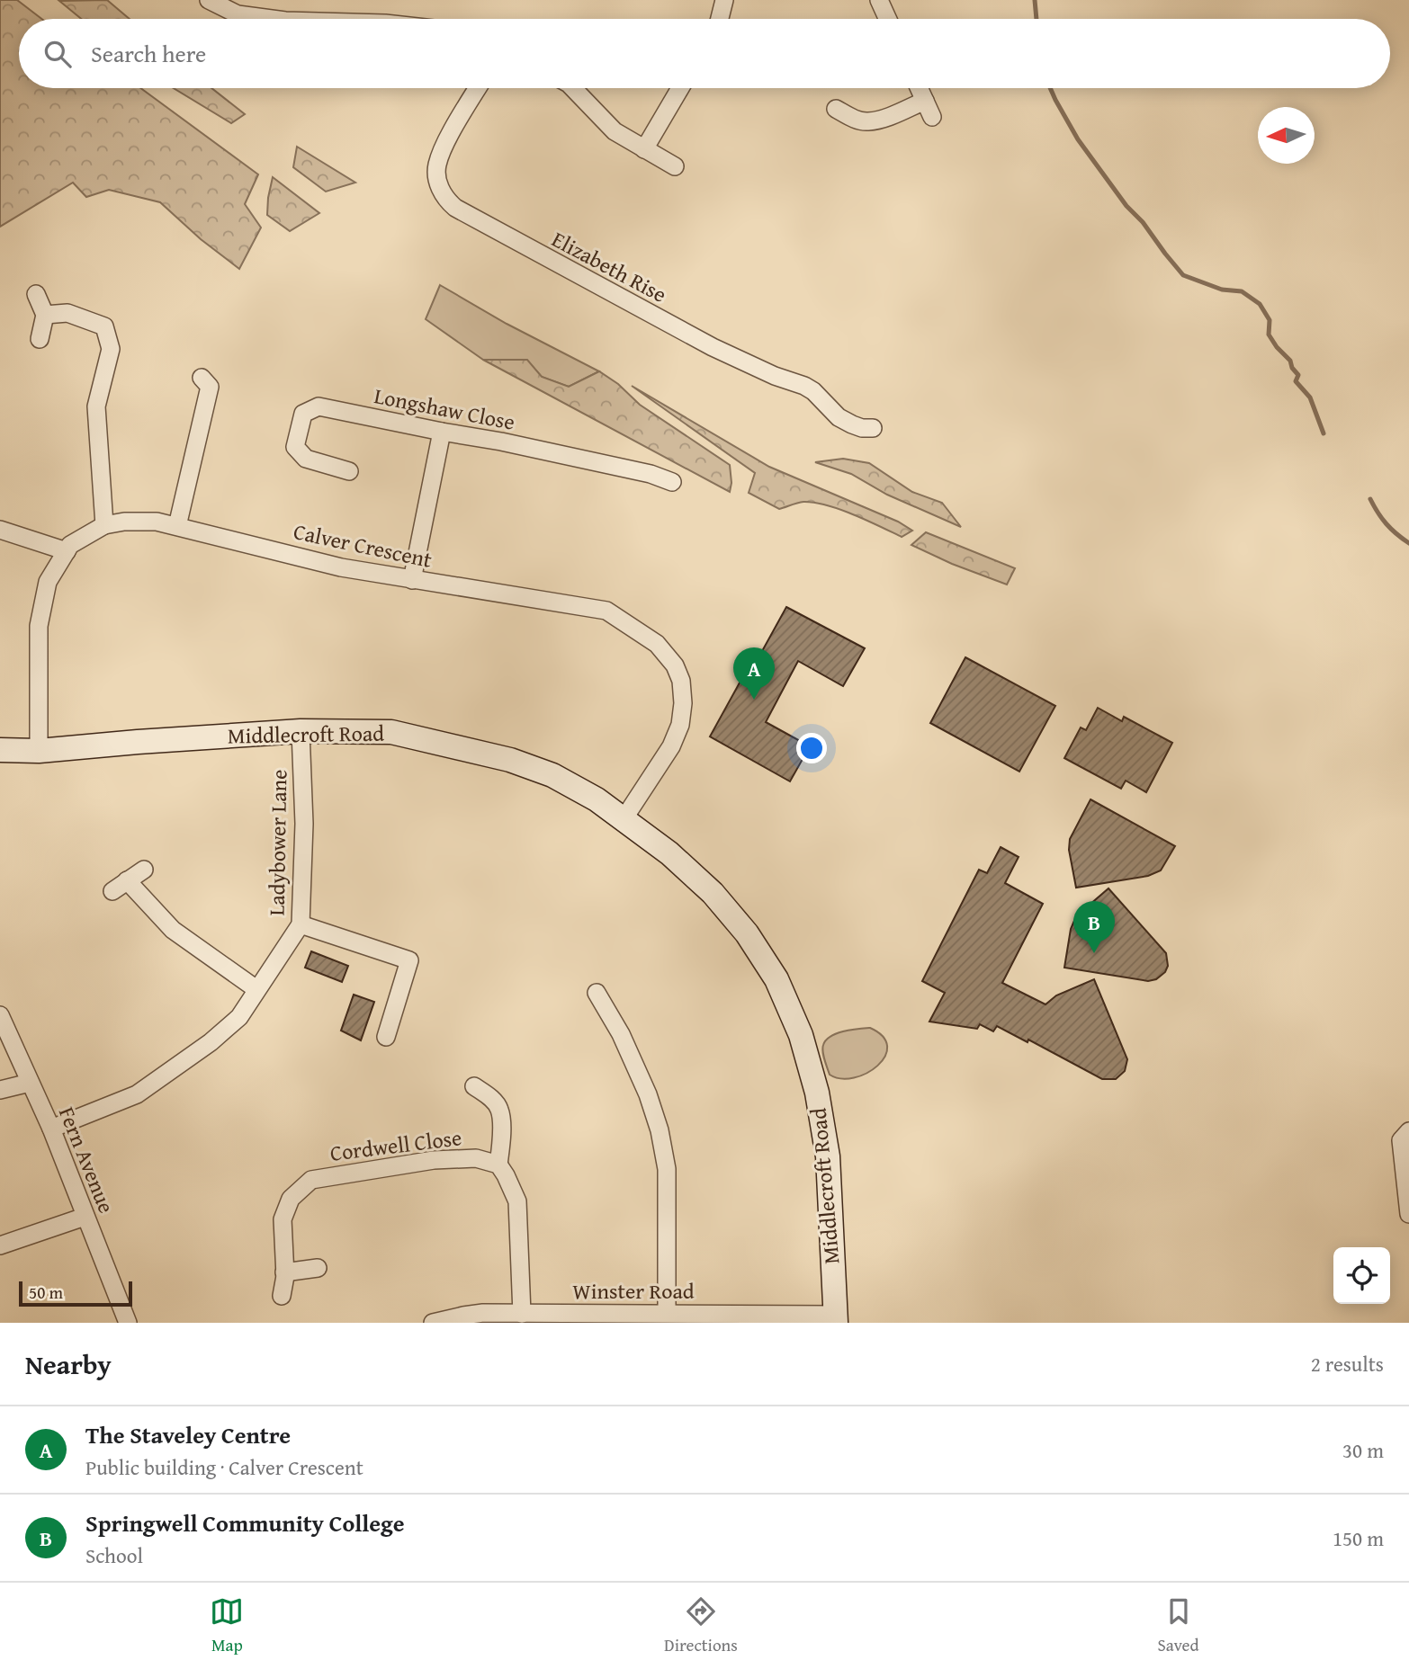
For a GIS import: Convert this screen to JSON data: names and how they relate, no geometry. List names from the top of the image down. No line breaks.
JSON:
{"streets":{"street":["Elizabeth Rise","Longshaw Close","Calver Crescent","Middlecroft Road","Ladybower Lane","Cordwell Close","Fern Avenue","Winster Road"]},"crossings":[["Calver Crescent","Middlecroft Road"],["Middlecroft Road","Ladybower Lane"],["Middlecroft Road","Winster Road"],["Ladybower Lane","Fern Avenue"]],"scale_bar":"50 m","north":"left","page":{"search":"Search here","pins":["A","B"],"scale":"50 m","heading":["Nearby","2 results"],"list":[{"mark":"A","name":"The Staveley Centre","note":"Public building · Calver Crescent","value":"30 m"},{"mark":"B","name":"Springwell Community College","note":"School","value":"150 m"}],"nav":["Map","Directions","Saved"]}}
